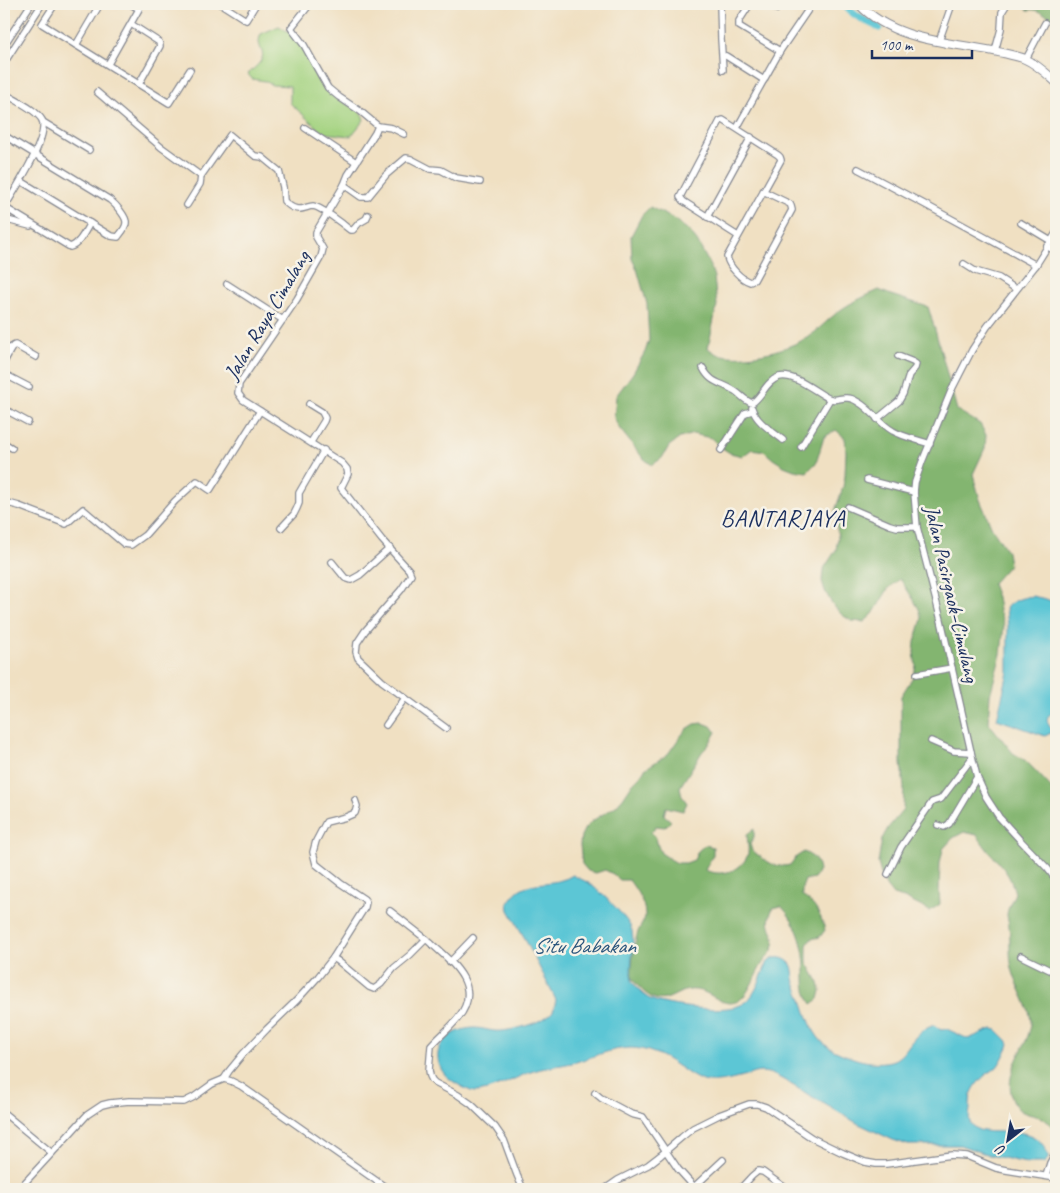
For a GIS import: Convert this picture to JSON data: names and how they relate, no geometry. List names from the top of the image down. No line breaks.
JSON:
{"streets":{"street":["Jalan Raya Cimalang","Jalan Pasirgaok–Cimulang"]},"districts":["BANTARJAYA"],"water":["Situ Babakan"],"scale_bar":"100 m","north":"bottom left"}
